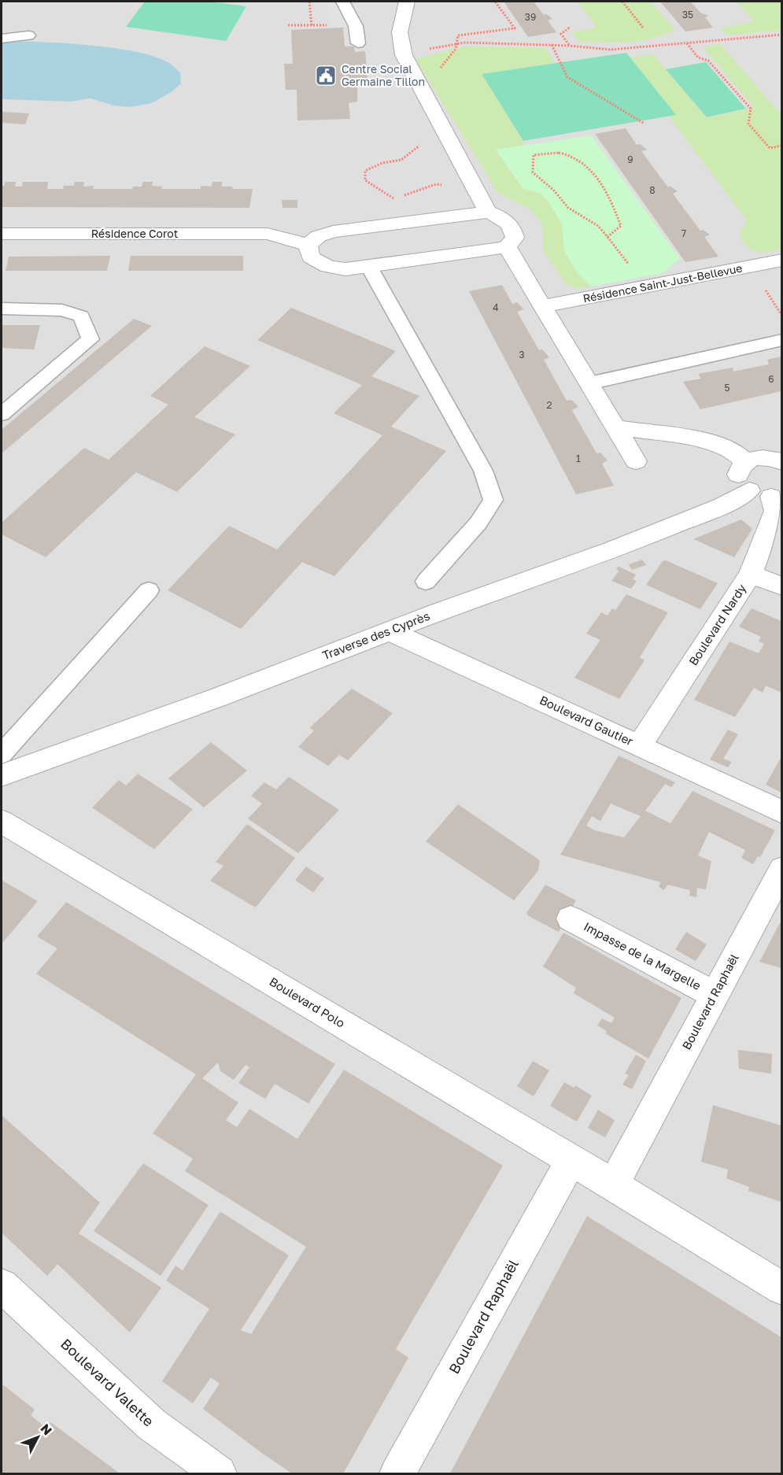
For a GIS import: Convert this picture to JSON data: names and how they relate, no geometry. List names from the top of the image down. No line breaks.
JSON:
{"streets":{"street":["Résidence Corot","Résidence Saint-Just-Bellevue","Boulevard Nardy","Traverse des Cyprès","Boulevard Gautier","Impasse de la Margelle","Boulevard Raphaël","Boulevard Polo","Boulevard Valette"]},"crossings":[["Boulevard Nardy","Traverse des Cyprès"],["Boulevard Nardy","Boulevard Gautier"],["Traverse des Cyprès","Boulevard Gautier"],["Impasse de la Margelle","Boulevard Raphaël"],["Boulevard Raphaël","Boulevard Polo"]],"places":{"public building":["Centre Social Germaine Tillon"]},"house_numbers":["35","39","9","8","7","4","3","6","5","2","1"],"north":"top right"}
